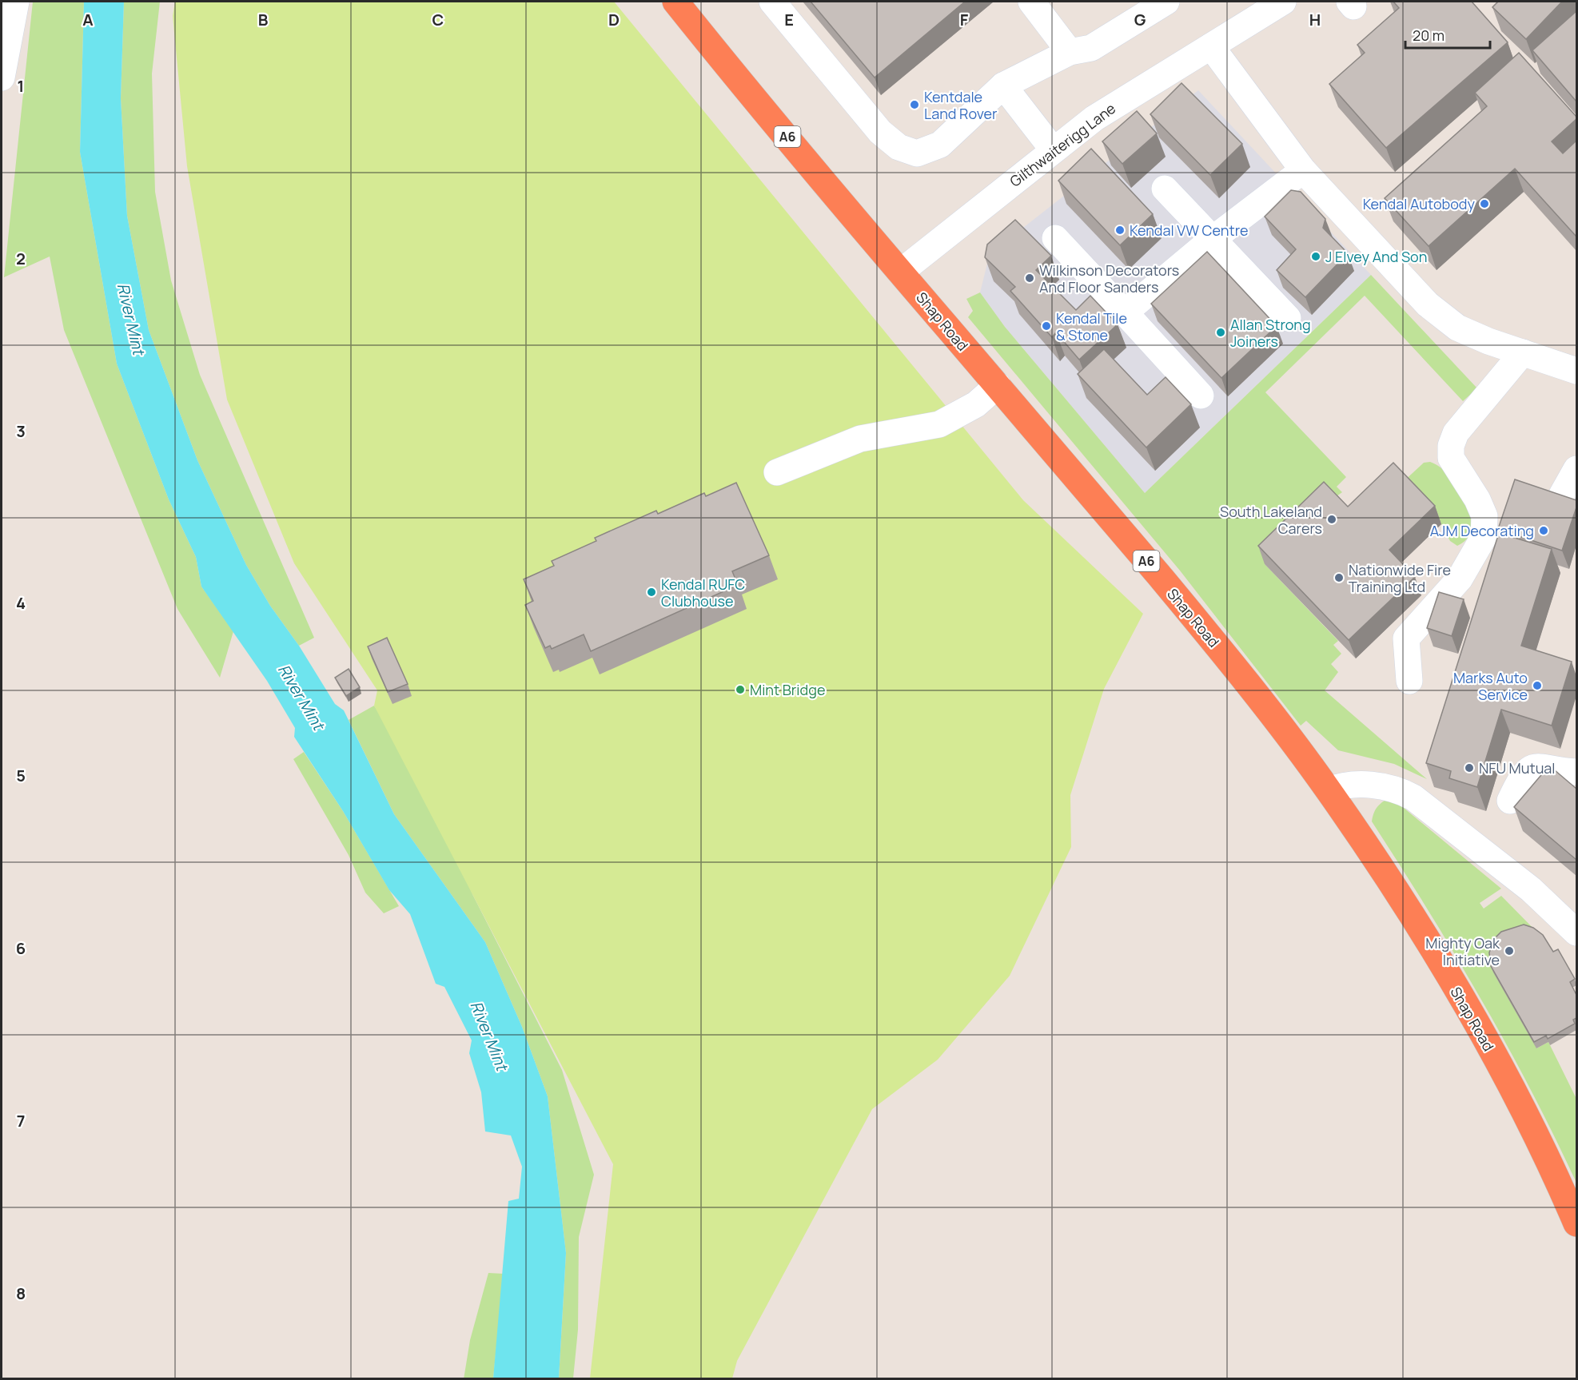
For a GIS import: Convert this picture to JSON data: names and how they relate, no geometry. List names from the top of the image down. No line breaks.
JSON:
{"streets":{"highway":["A6","Shap Road"],"street":["Gilthwaiterigg Lane"]},"crossings":[["Gilthwaiterigg Lane","Shap Road"]],"water":["River Mint"],"places":["Kentdale Land Rover","Kendal Autobody","Kendal VW Centre","J Elvey And Son","Wilkinson Decorators And Floor Sanders","Kendal Tile & Stone","Allan Strong Joiners","South Lakeland Carers","AJM Decorating","Nationwide Fire Training Ltd","Kendal RUFC Clubhouse","Marks Auto Service","Mint Bridge","NFU Mutual","Mighty Oak Initiative"],"scale_bar":"20 m","grid":{"columns":["A","B","C","D","E","F","G","H"],"rows":["1","2","3","4","5","6","7","8"]}}
